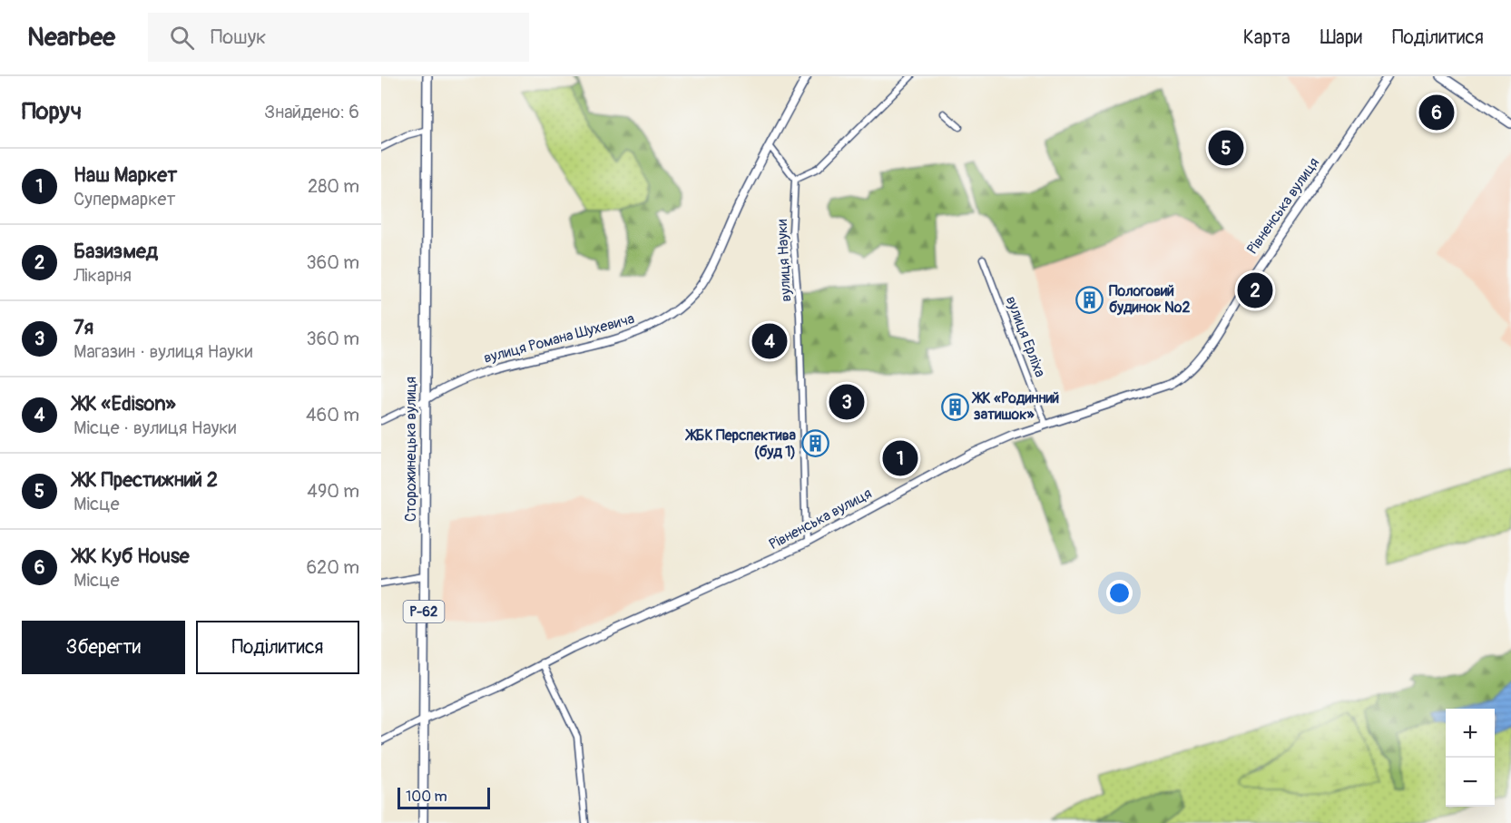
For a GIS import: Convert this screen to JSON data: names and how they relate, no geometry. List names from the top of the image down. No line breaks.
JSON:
{"streets":{"main road":["Сторожинецька вулиця","Р-62"],"street":["Рівненська вулиця","вулиця Науки","вулиця Ерліха","вулиця Романа Шухевича"]},"crossings":[["Рівненська вулиця","вулиця Науки"],["Рівненська вулиця","вулиця Ерліха"],["Рівненська вулиця","Сторожинецька вулиця"],["вулиця Романа Шухевича","Сторожинецька вулиця"]],"places":{"building":["Пологовий будинок №2","ЖК «Родинний затишок»","ЖБК Перспектива (буд 1)"]},"scale_bar":"100 m","page":{"header":"Nearbee","search":"Пошук","nav":["Карта","Шари","Поділитися"],"heading":["Поруч","Знайдено: 6"],"pins":["6","5","2","4","3","1"],"list":[{"mark":"1","name":"Наш Маркет","note":"Супермаркет","value":"280 m"},{"mark":"2","name":"Базизмед","note":"Лікарня","value":"360 m"},{"mark":"3","name":"7я","note":"Магазин · вулиця Науки","value":"360 m"},{"mark":"4","name":"ЖК «Edison»","note":"Місце · вулиця Науки","value":"460 m"},{"mark":"5","name":"ЖК Престижний 2","note":"Місце","value":"490 m"},{"mark":"6","name":"ЖК Куб House","note":"Місце","value":"620 m"}],"buttons":["Зберегти","Поділитися"],"map_buttons":["+","−"],"scale":"100 m"}}
